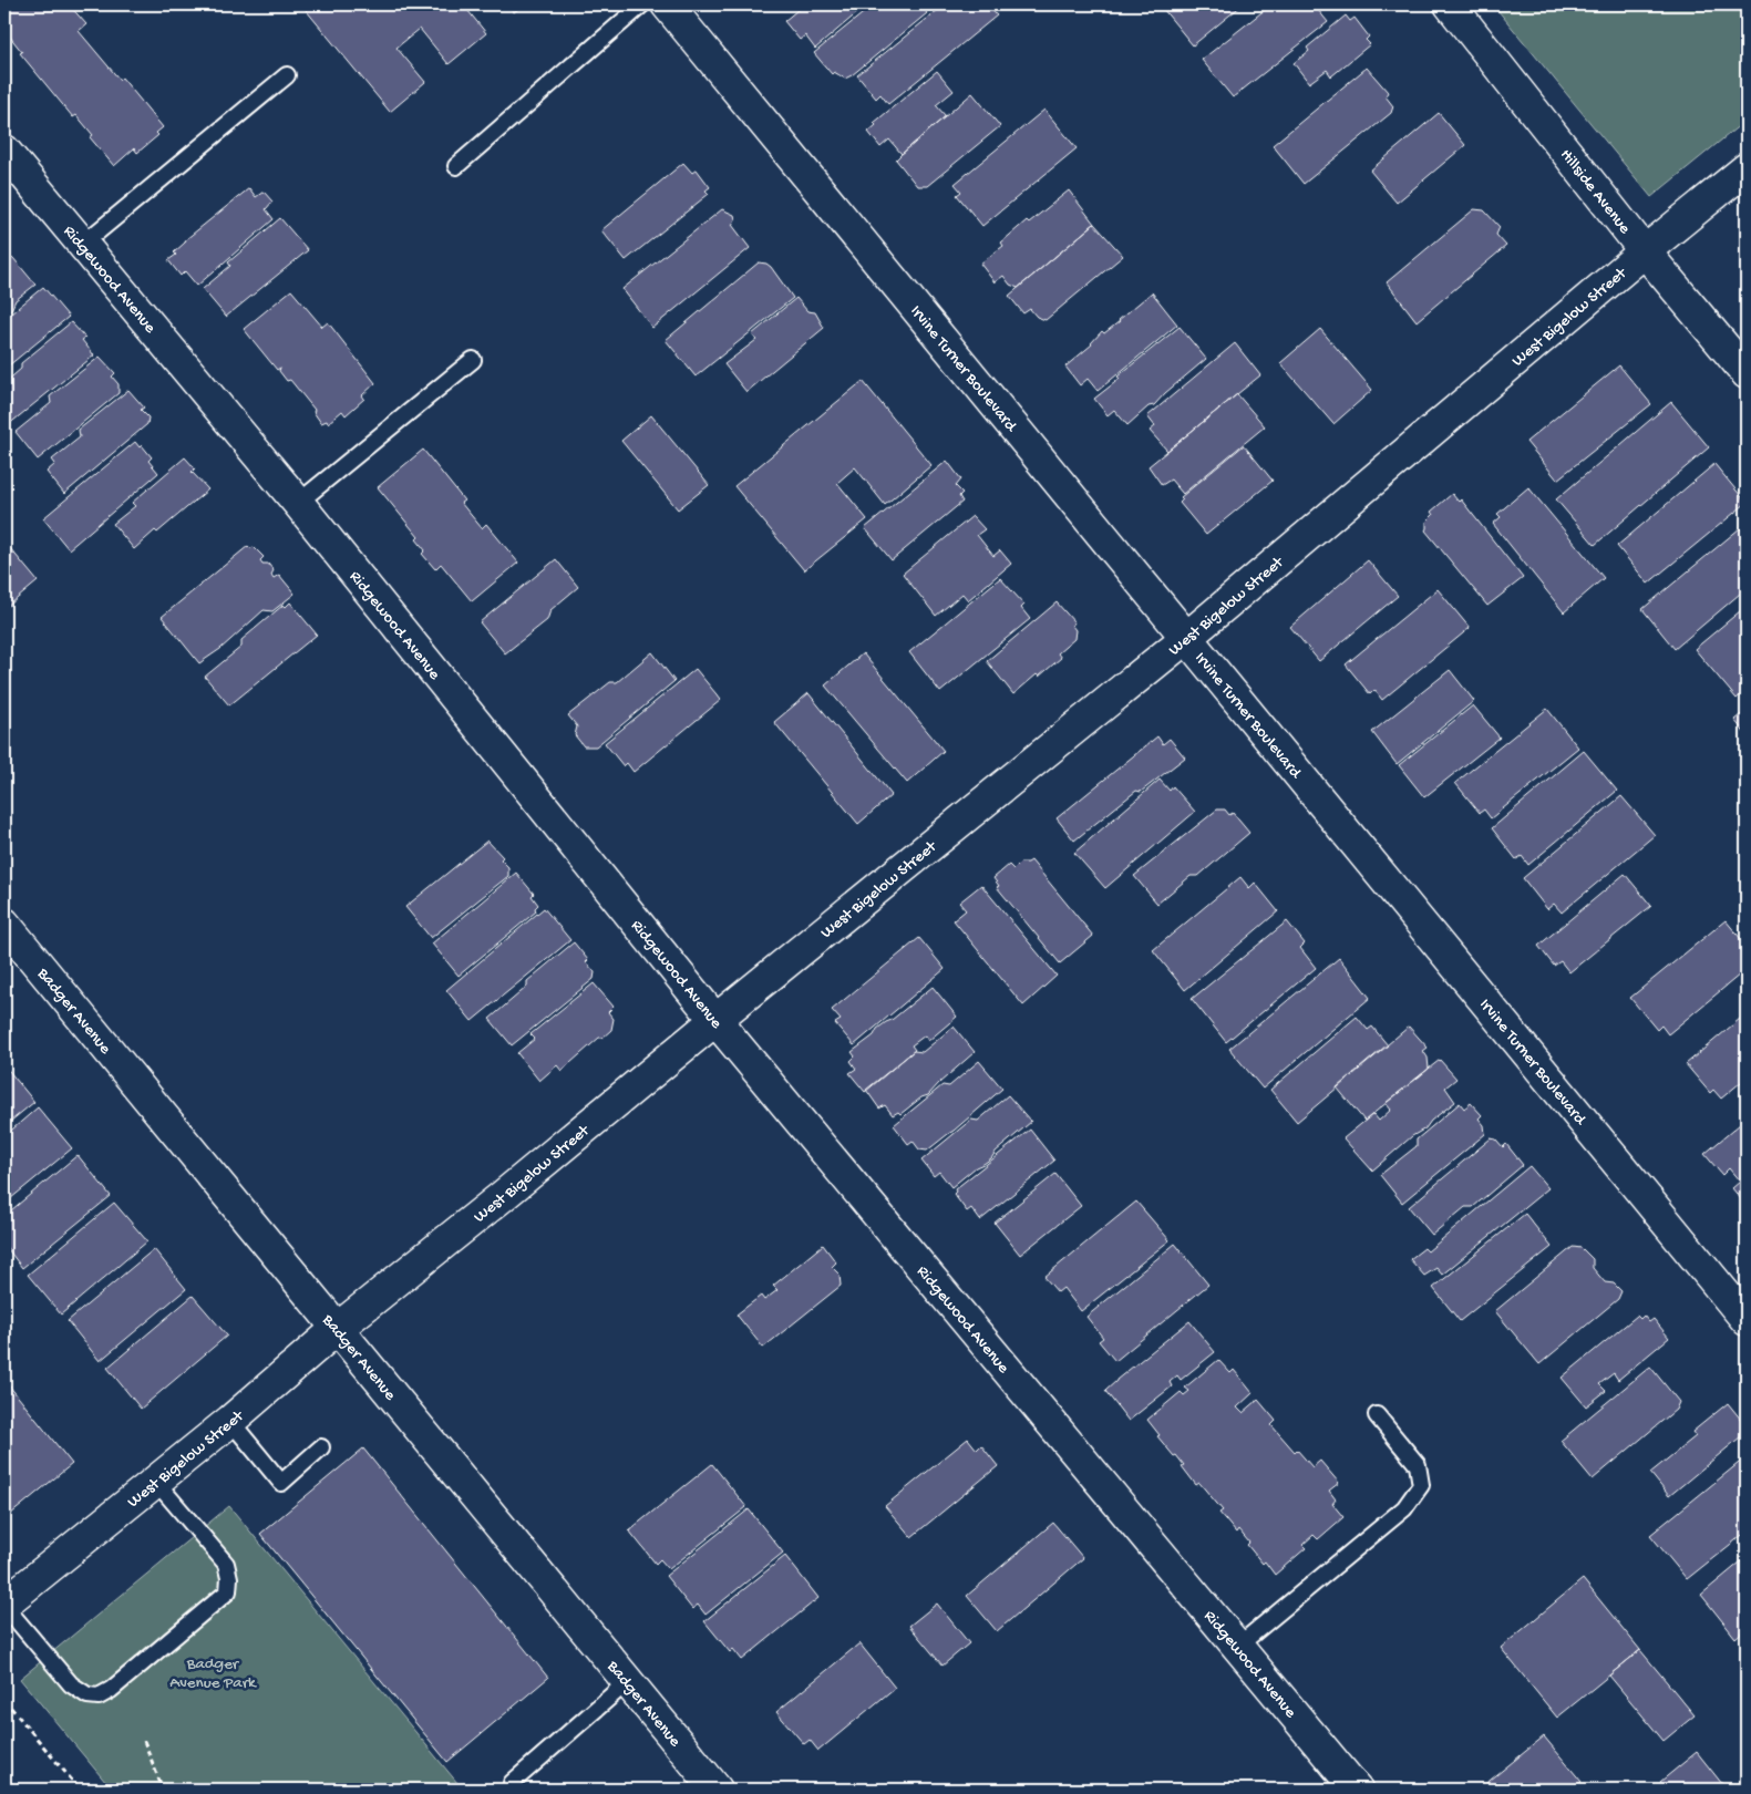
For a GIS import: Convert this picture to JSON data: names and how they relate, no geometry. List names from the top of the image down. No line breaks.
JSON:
{"streets":{"street":["Hillside Avenue","Ridgewood Avenue","West Bigelow Street","Irvine Turner Boulevard","Badger Avenue"]},"crossings":[["Hillside Avenue","West Bigelow Street"],["Ridgewood Avenue","West Bigelow Street"],["West Bigelow Street","Irvine Turner Boulevard"],["West Bigelow Street","Badger Avenue"]],"parks":["Badger Avenue Park"]}
